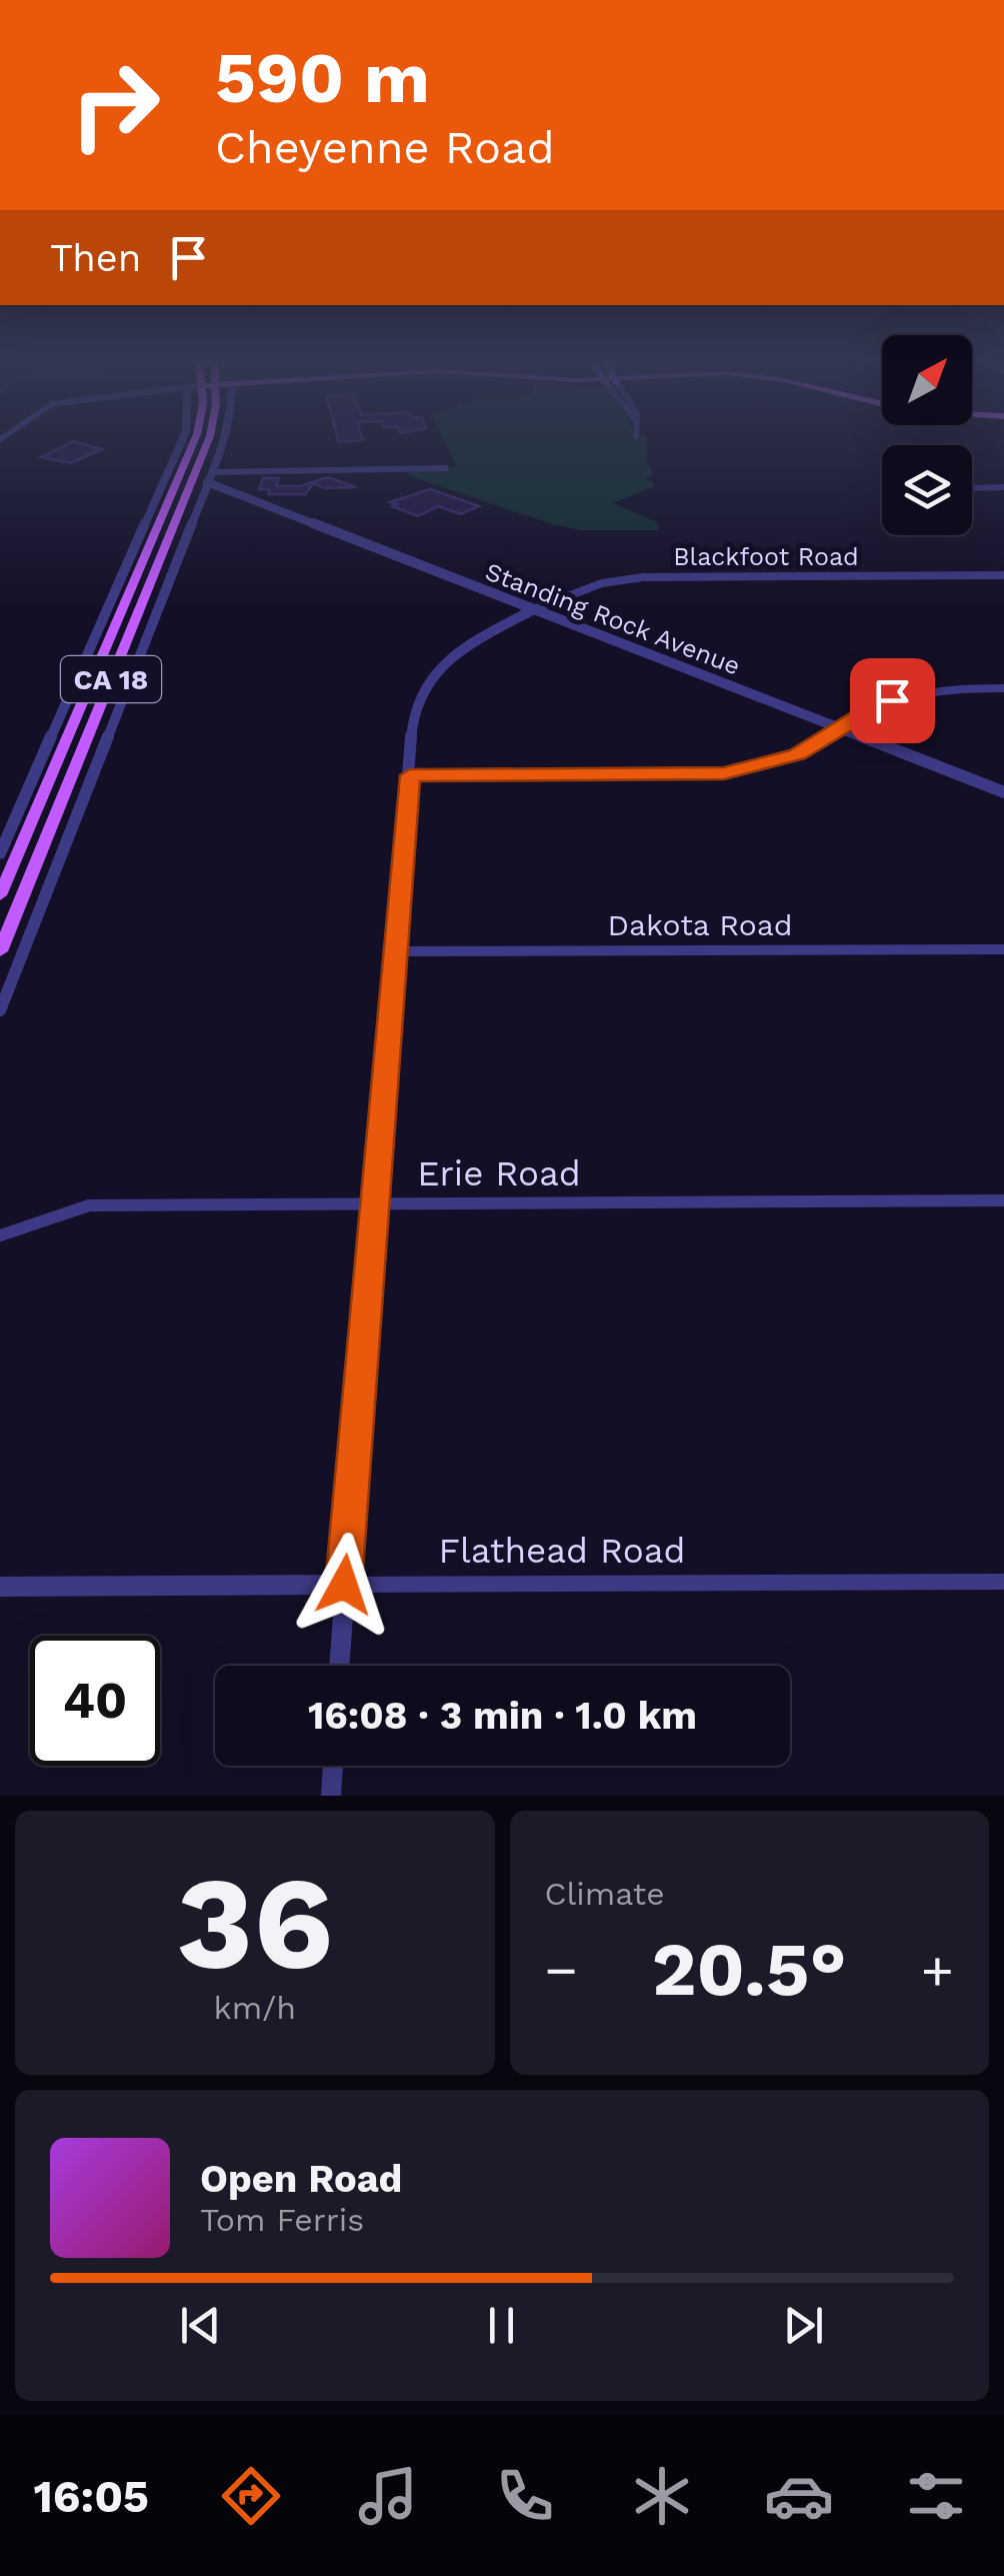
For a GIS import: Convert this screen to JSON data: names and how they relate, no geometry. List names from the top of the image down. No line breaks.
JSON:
{"streets":{"main road":["CA 18"],"street":["Blackfoot Road","Standing Rock Avenue","Dakota Road","Erie Road","Flathead Road"]},"crossings":[["Blackfoot Road","Standing Rock Avenue"]],"north":"top right","page":{"turn":["590 m","Cheyenne Road"],"then":"Then","limit":"40","trip":"16:08 · 3 min · 1.0 km","tile":[["36","km/h"],"Climate"],"heat":["−","20.5°","+"],"song":["Open Road","Tom Ferris"],"tabs":"16:05"}}
